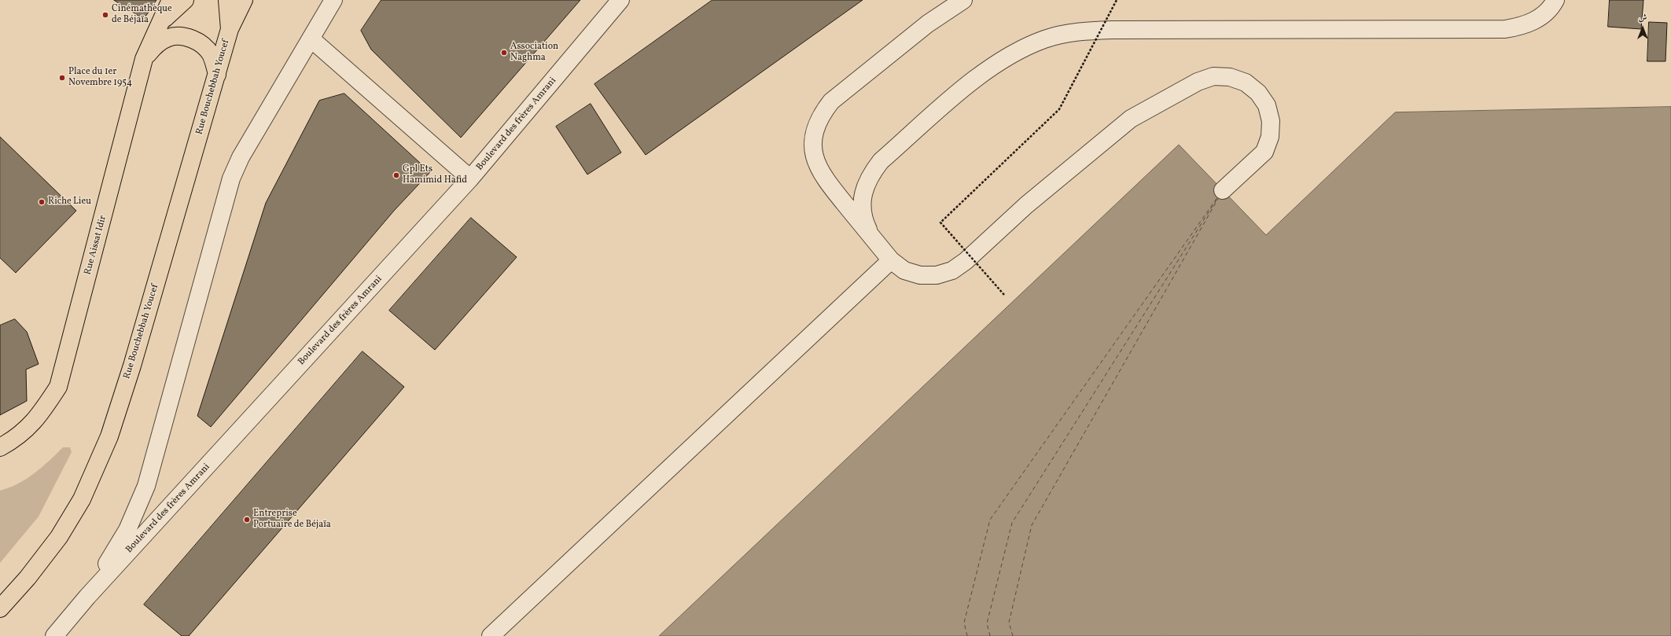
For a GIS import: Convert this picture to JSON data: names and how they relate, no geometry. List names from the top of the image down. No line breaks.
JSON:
{"streets":{"main road":["Rue Bouchebbah Youcef","Rue Aissat Idir"],"street":["Boulevard des frères Amrani"]},"places":["Cinémathèque de Béjaïa","Association Naghma","Place du 1er Novembre 1954","Gpl Ets Hamimid Hafid","Riche Lieu","Entreprise Portuaire de Béjaïa"],"north":"top"}
